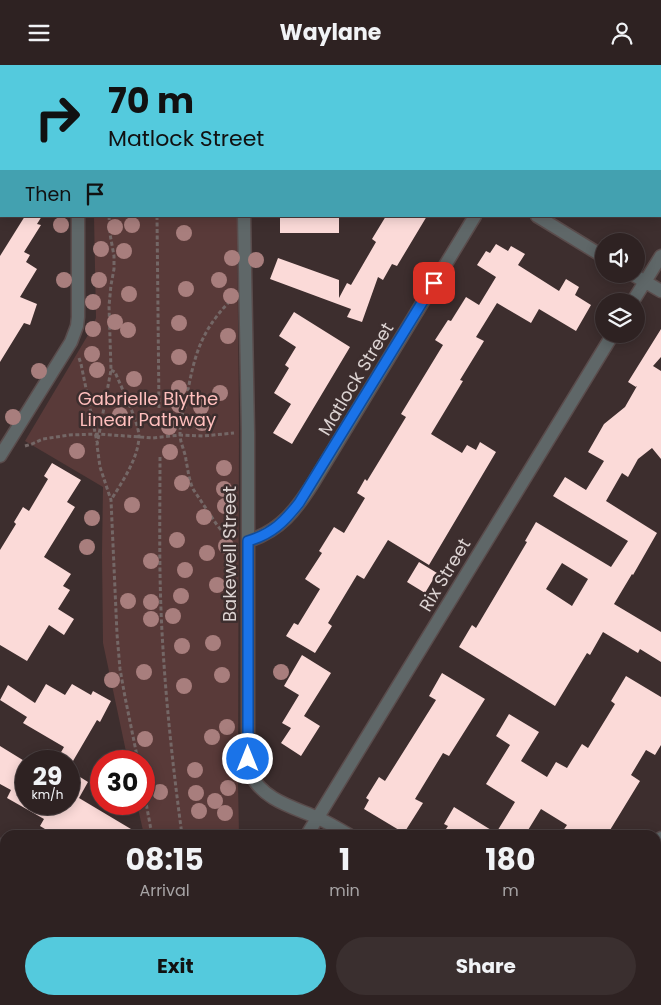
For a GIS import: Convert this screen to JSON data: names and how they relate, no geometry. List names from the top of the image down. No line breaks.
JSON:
{"streets":{"street":["Matlock Street","Bakewell Street","Rix Street"]},"crossings":[["Matlock Street","Bakewell Street"],["Bakewell Street","Rix Street"]],"parks":["Gabrielle Blythe Linear Pathway"],"page":{"header":"Waylane","turn":["70 m","Matlock Street"],"then":"Then","speed":"29 km/h","limit":"30","eta":["08:15","Arrival","1","min","180","m"],"buttons":["Exit","Share"]}}
